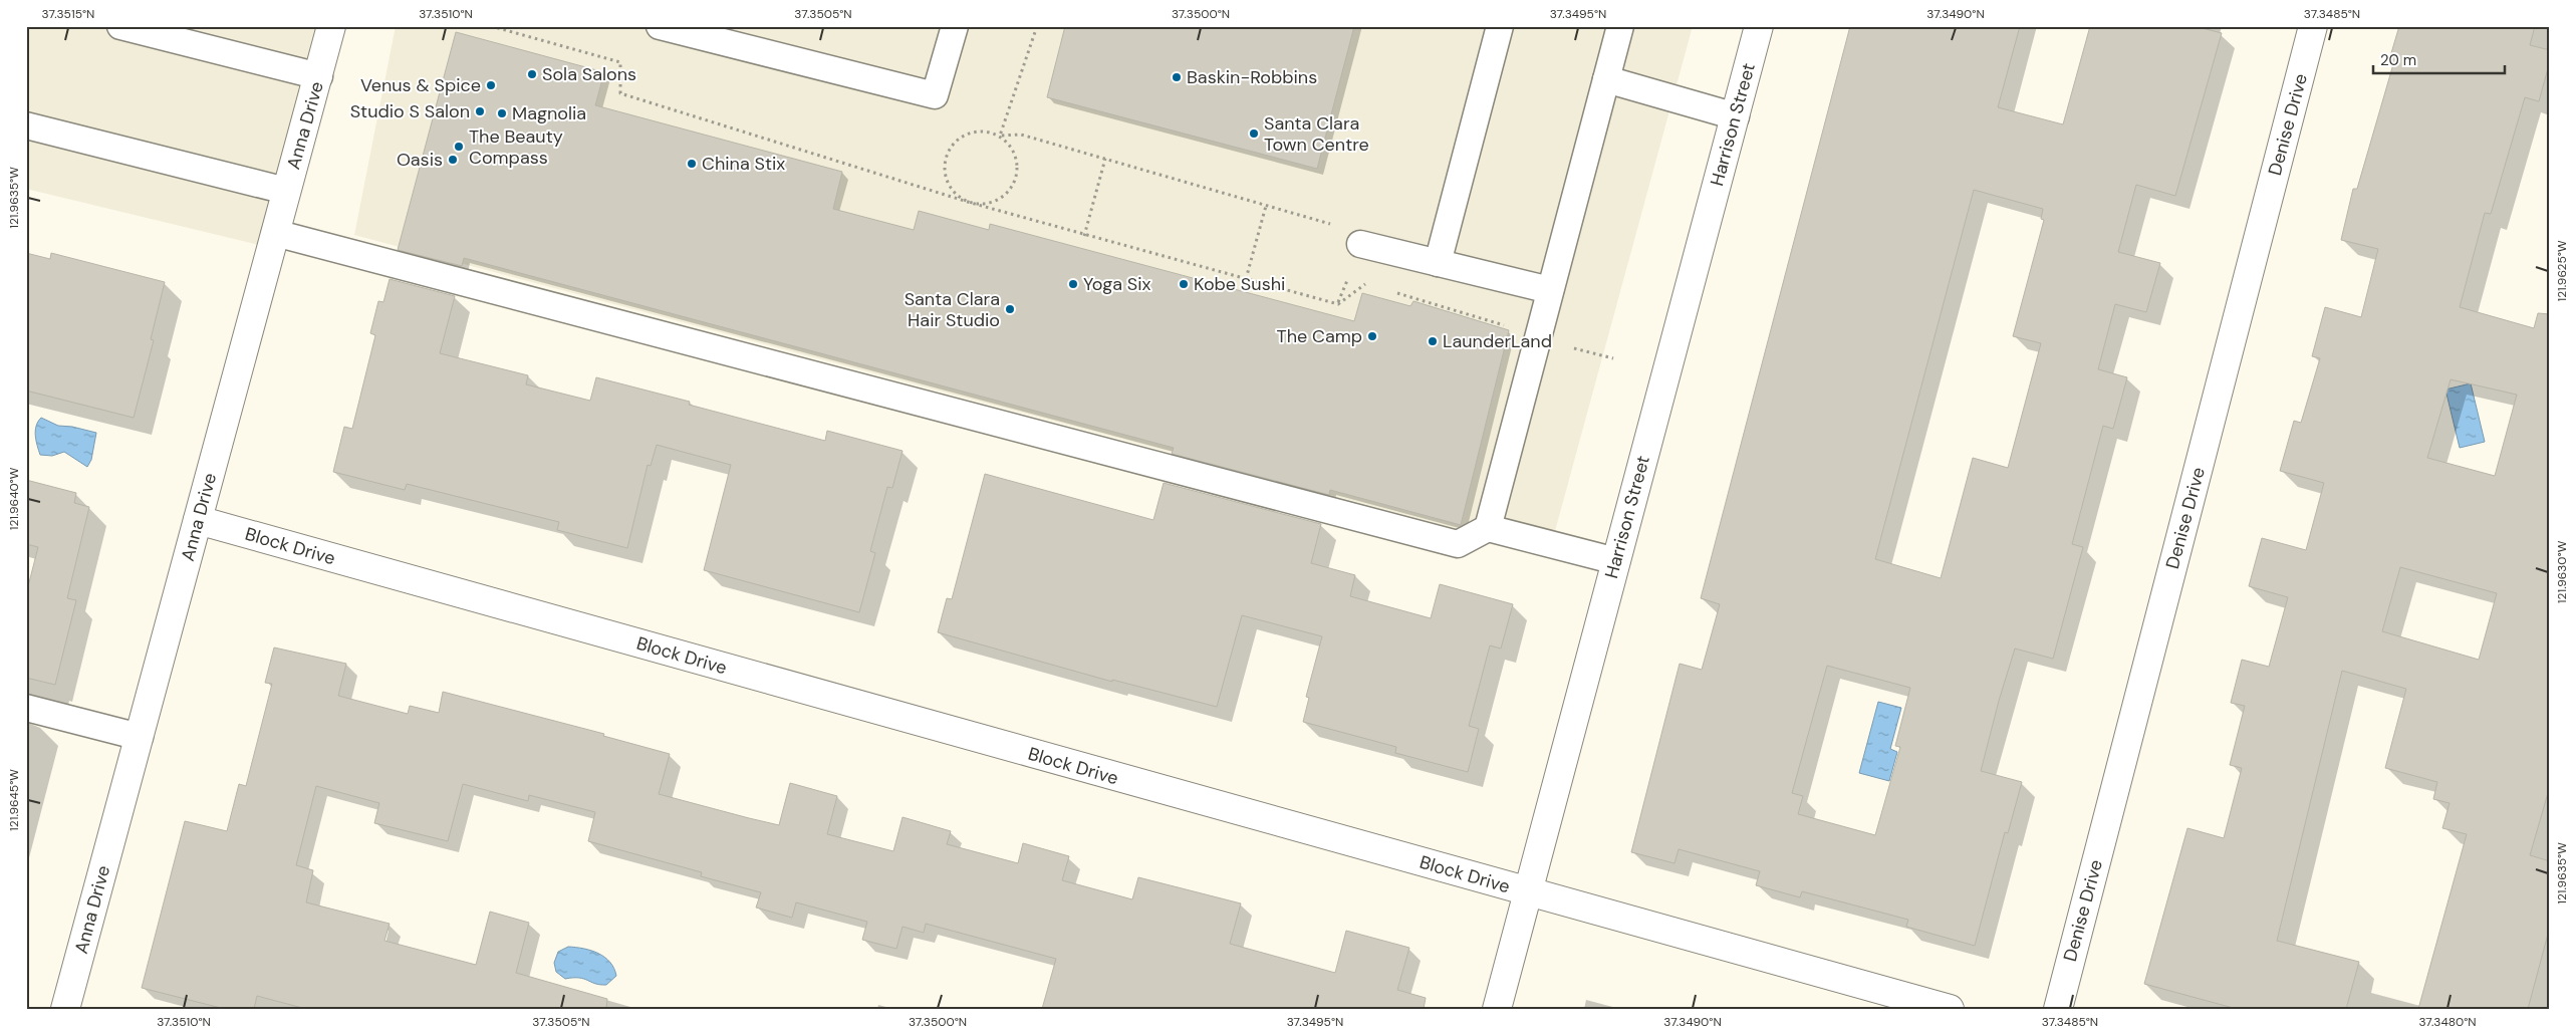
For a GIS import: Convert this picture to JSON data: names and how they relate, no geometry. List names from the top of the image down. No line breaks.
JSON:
{"streets":{"street":["Harrison Street","Denise Drive","Anna Drive","Block Drive"]},"crossings":[["Harrison Street","Block Drive"],["Anna Drive","Block Drive"]],"places":["Sola Salons","Baskin-Robbins","Venus & Spice","Studio S Salon","Magnolia","Santa Clara Town Centre","The Beauty Compass","Oasis","China Stix","Yoga Six","Kobe Sushi","Santa Clara Hair Studio","The Camp","LaunderLand"],"scale_bar":"20 m","coordinates":["37.3515°N","37.3510°N","37.3505°N","37.3500°N","37.3495°N","37.3490°N","37.3485°N","121.9635°W","121.9625°W","121.9640°W","121.9630°W","121.9645°W","37.3480°N"]}
